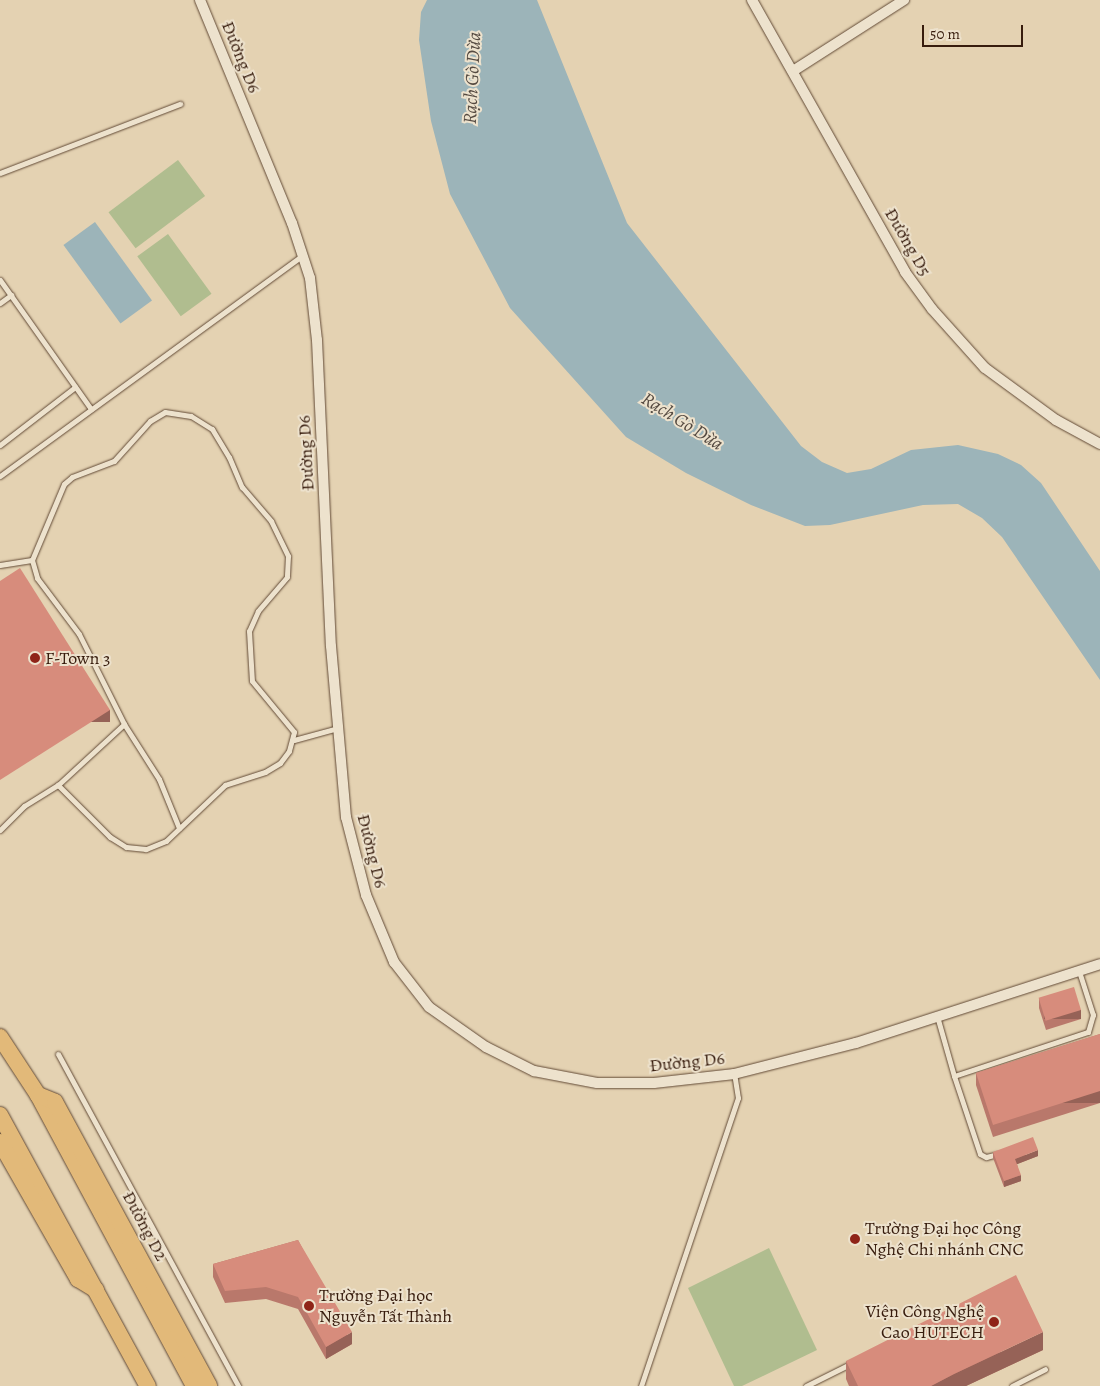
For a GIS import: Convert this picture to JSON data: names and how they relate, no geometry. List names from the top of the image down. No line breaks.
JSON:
{"streets":{"main road":["Đường D2"],"street":["Đường D6","Đường D5"]},"water":["Rạch Gò Dừa"],"places":["F-Town 3","Trường Đại học Công Nghệ Chi nhánh CNC","Trường Đại học Nguyễn Tất Thành","Viện Công Nghệ Cao HUTECH"],"scale_bar":"50 m"}
